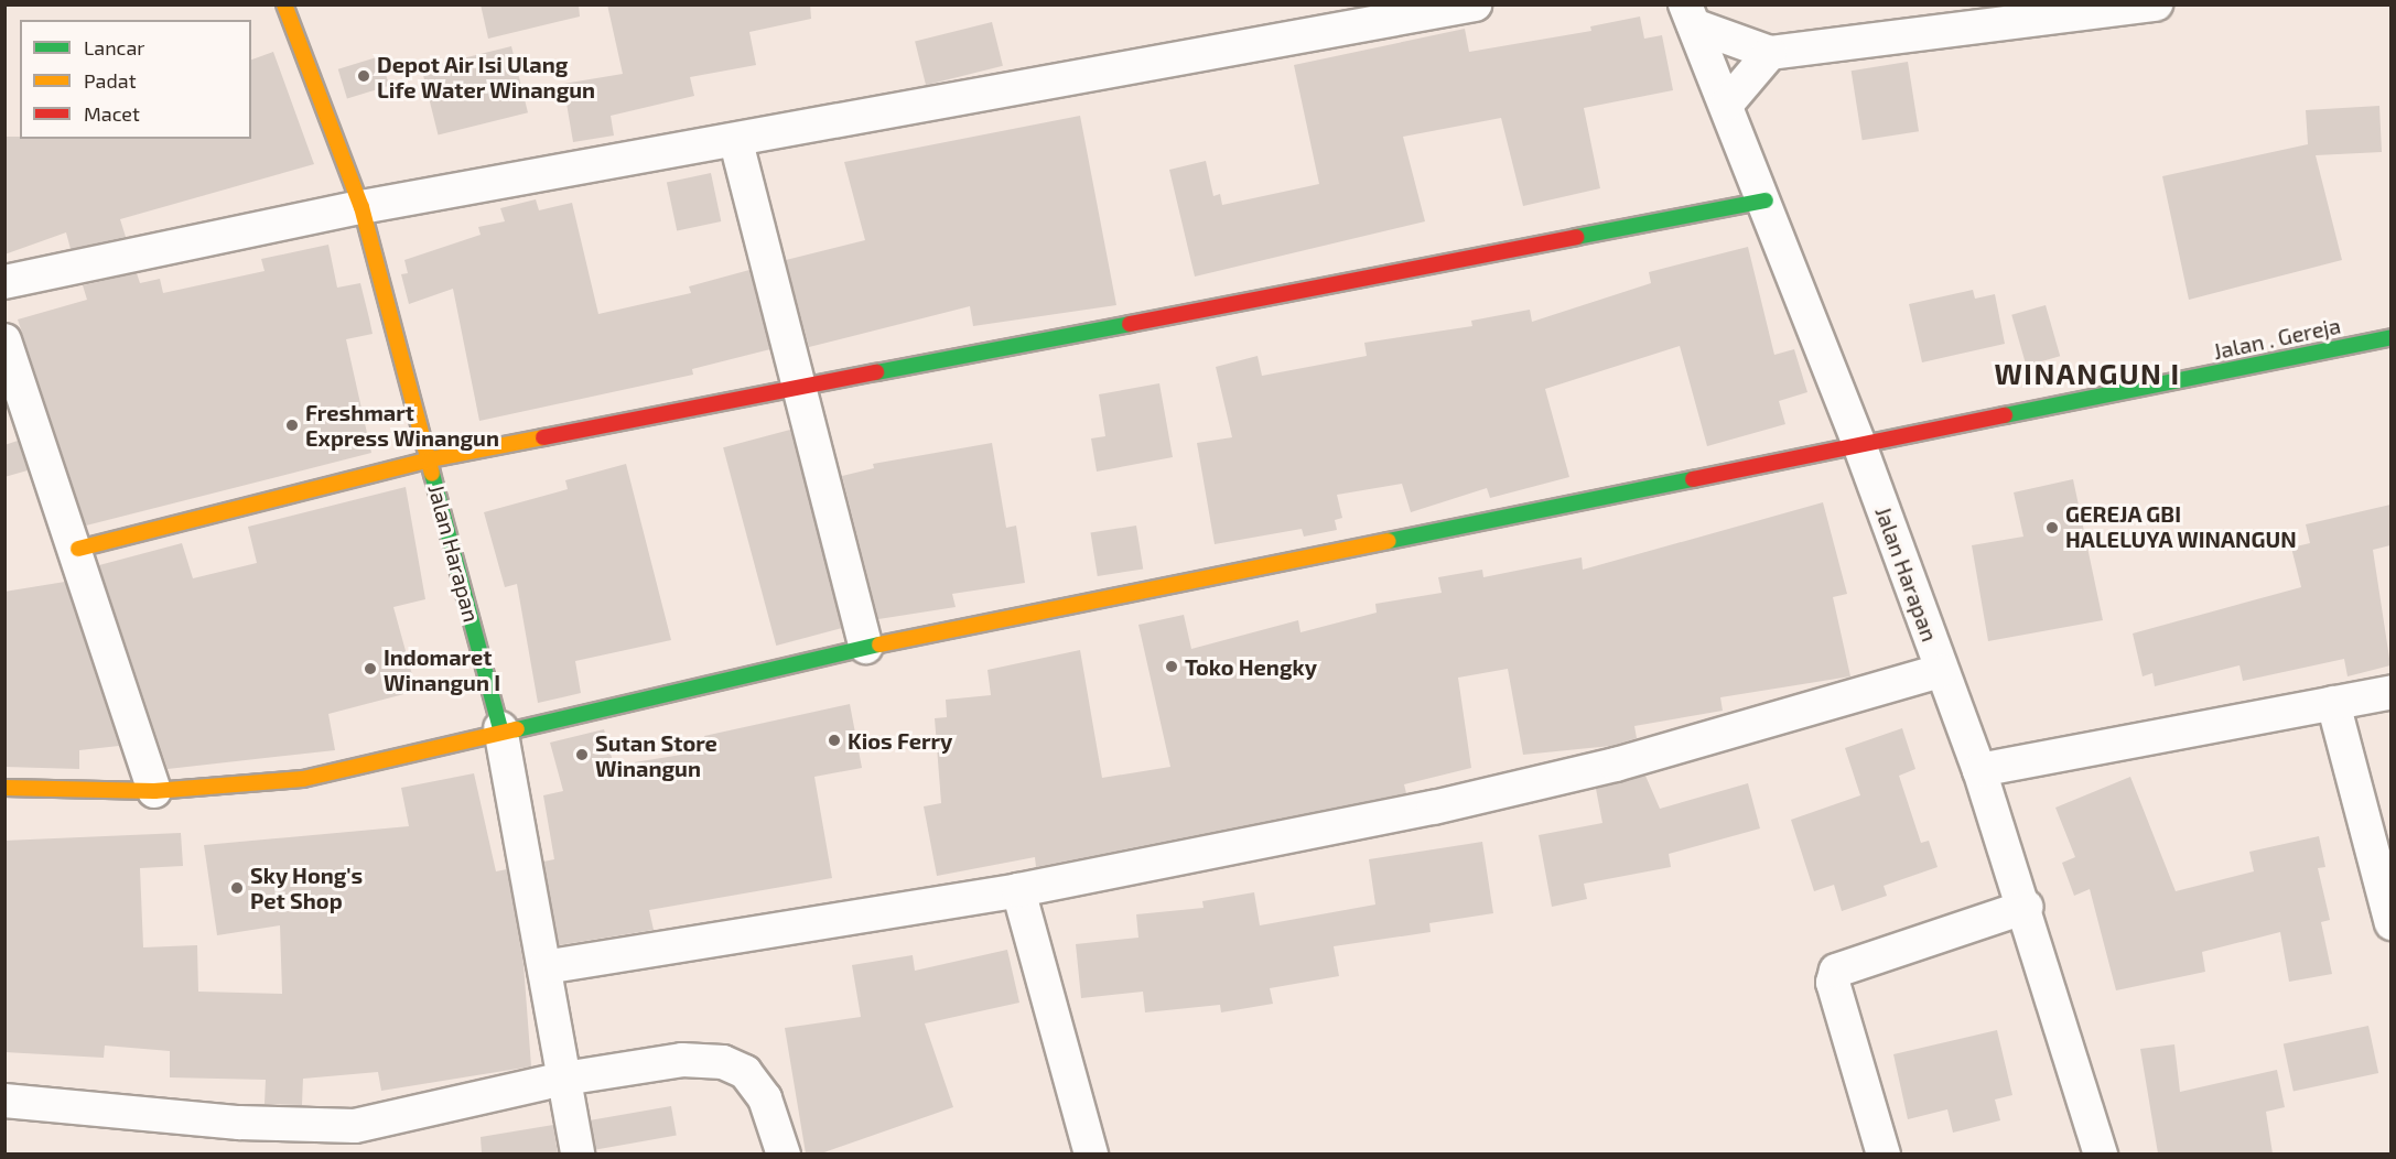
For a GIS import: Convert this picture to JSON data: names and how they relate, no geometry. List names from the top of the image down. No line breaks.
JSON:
{"streets":{"street":["Jalan . Gereja","Jalan Harapan"]},"crossings":[["Jalan . Gereja","Jalan Harapan"]],"districts":["WINANGUN I"],"places":["Depot Air Isi Ulang Life Water Winangun","Freshmart Express Winangun","GEREJA GBI HALELUYA WINANGUN","Toko Hengky","Indomaret Winangun I","Kios Ferry","Sutan Store Winangun","Sky Hong's Pet Shop"],"legend":["Lancar","Padat","Macet"]}
